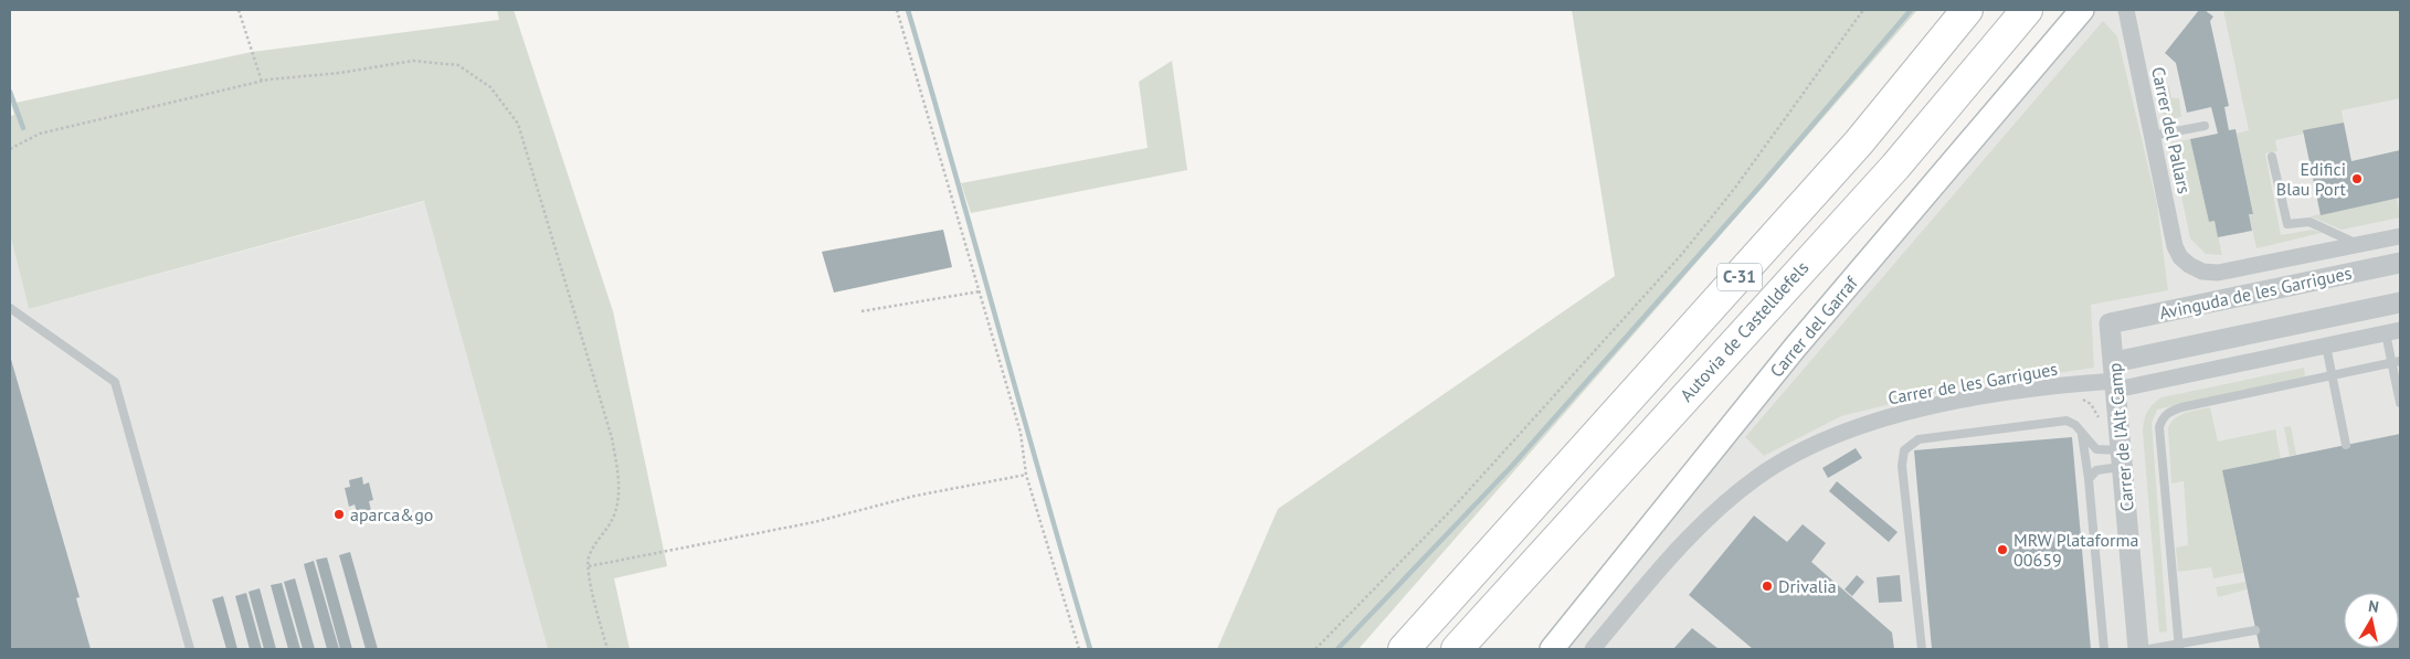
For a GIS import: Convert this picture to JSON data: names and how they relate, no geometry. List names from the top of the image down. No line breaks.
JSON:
{"streets":{"highway":["C-31","Autovia de Castelldefels"],"main road":["Carrer del Garraf"],"street":["Carrer del Pallars","Avinguda de les Garrigues","Carrer de les Garrigues","Carrer de l'Alt Camp"]},"crossings":[["Carrer del Pallars","Avinguda de les Garrigues"],["Avinguda de les Garrigues","Carrer de l'Alt Camp"],["Carrer de les Garrigues","Carrer de l'Alt Camp"]],"places":["Edifici Blau Port","aparca&go","MRW Plataforma 00659","Drivalia"],"north":"top"}
